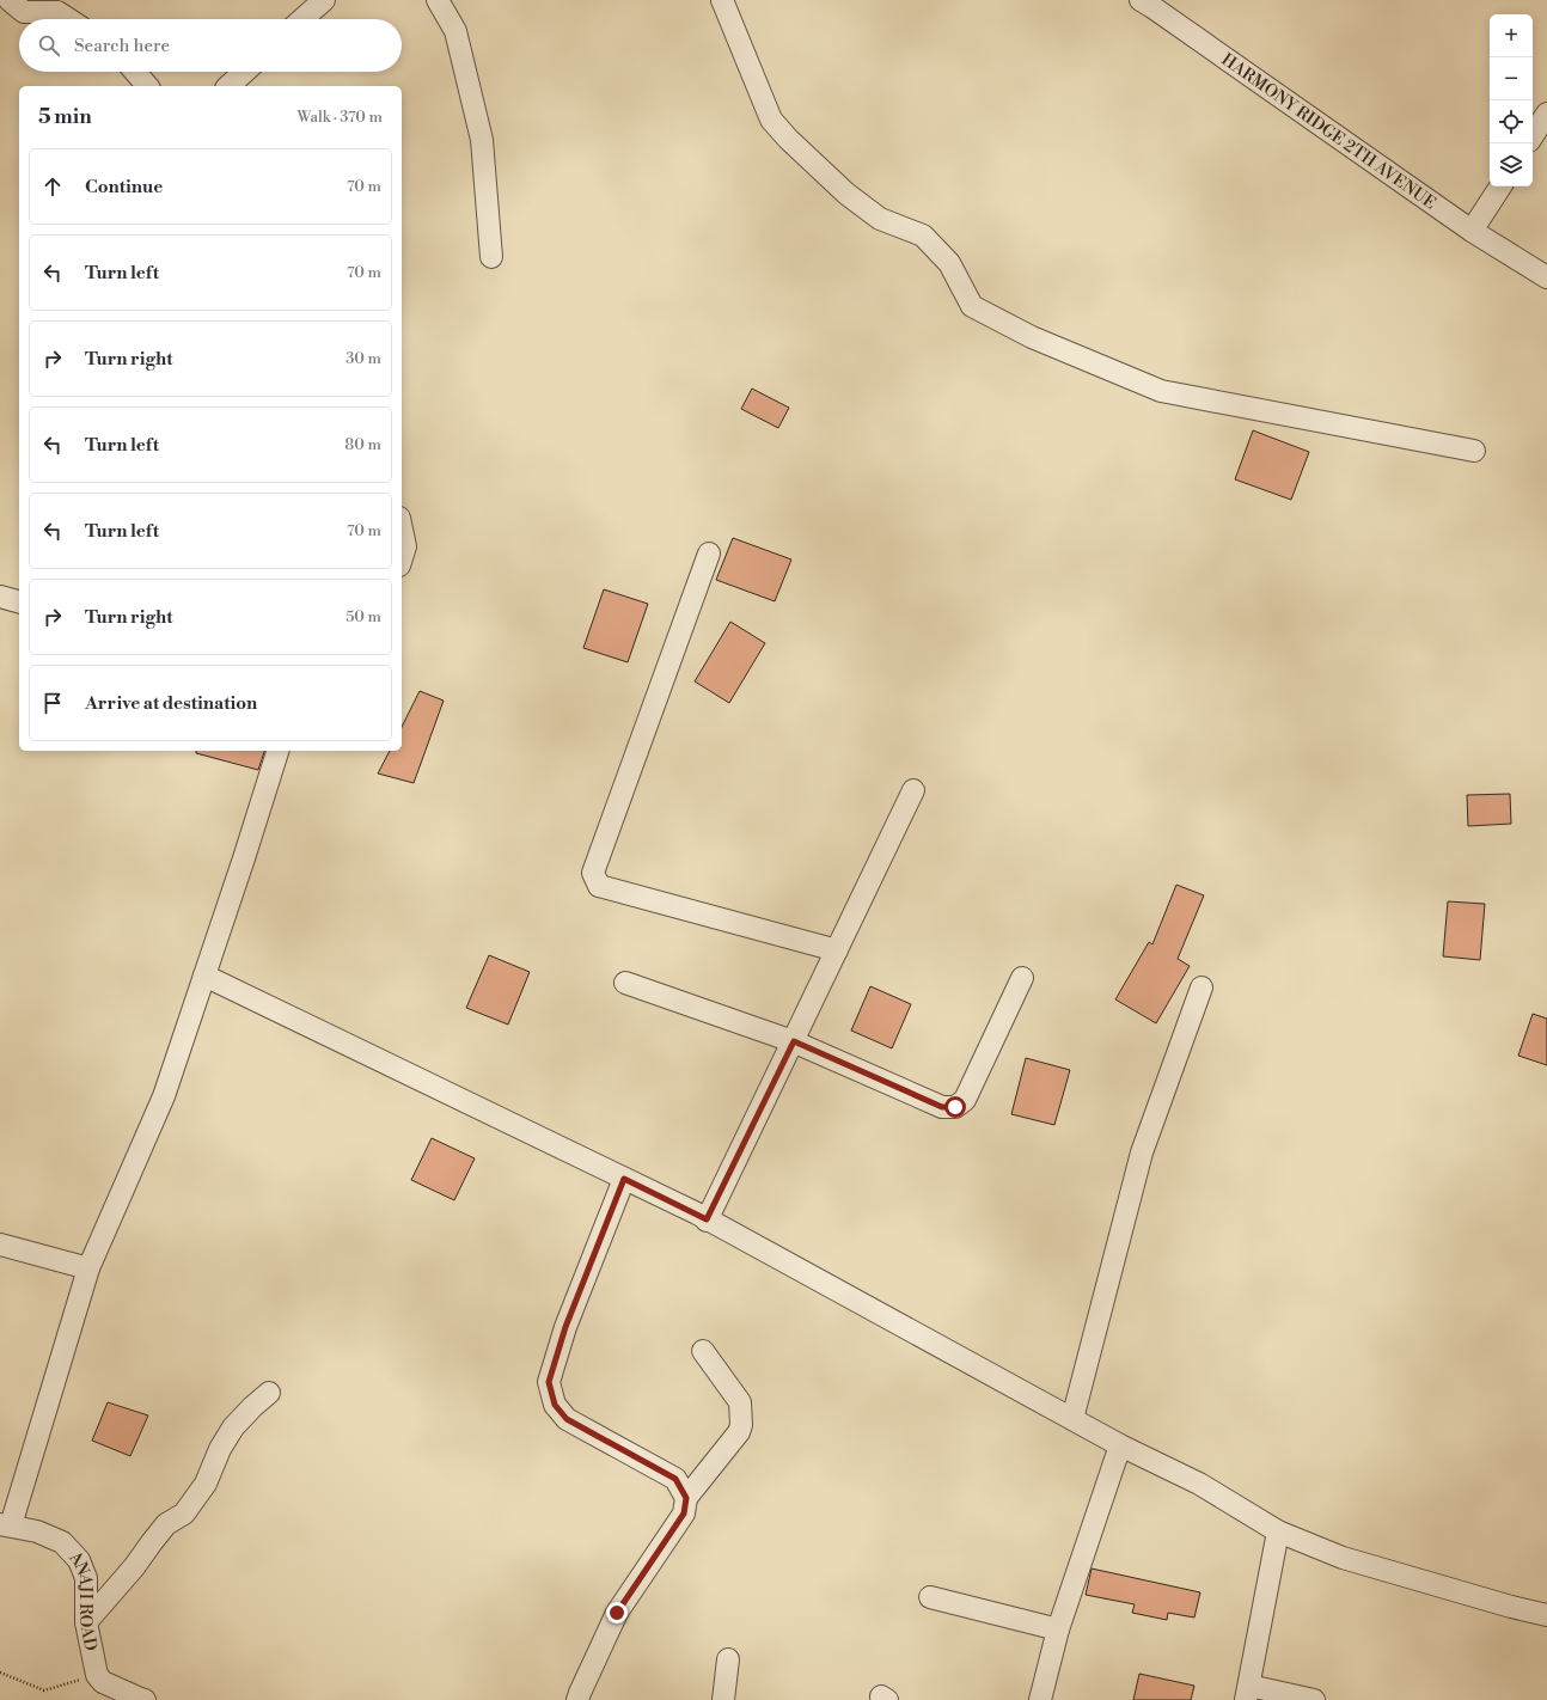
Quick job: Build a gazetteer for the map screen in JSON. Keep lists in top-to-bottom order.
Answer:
{
  "streets": {
    "street": ["HARMONY RIDGE 2TH AVENUE", "ANAJI ROAD"]
  },
  "page": {
    "map_buttons": ["+", "−"],
    "search": "Search here",
    "heading": ["5 min", "Walk · 370 m"],
    "list": [
      ["Continue", "70 m"],
      ["Turn left", "70 m"],
      ["Turn right", "30 m"],
      ["Turn left", "80 m"],
      ["Turn left", "70 m"],
      ["Turn right", "50 m"],
      "Arrive at destination"
    ]
  }
}
